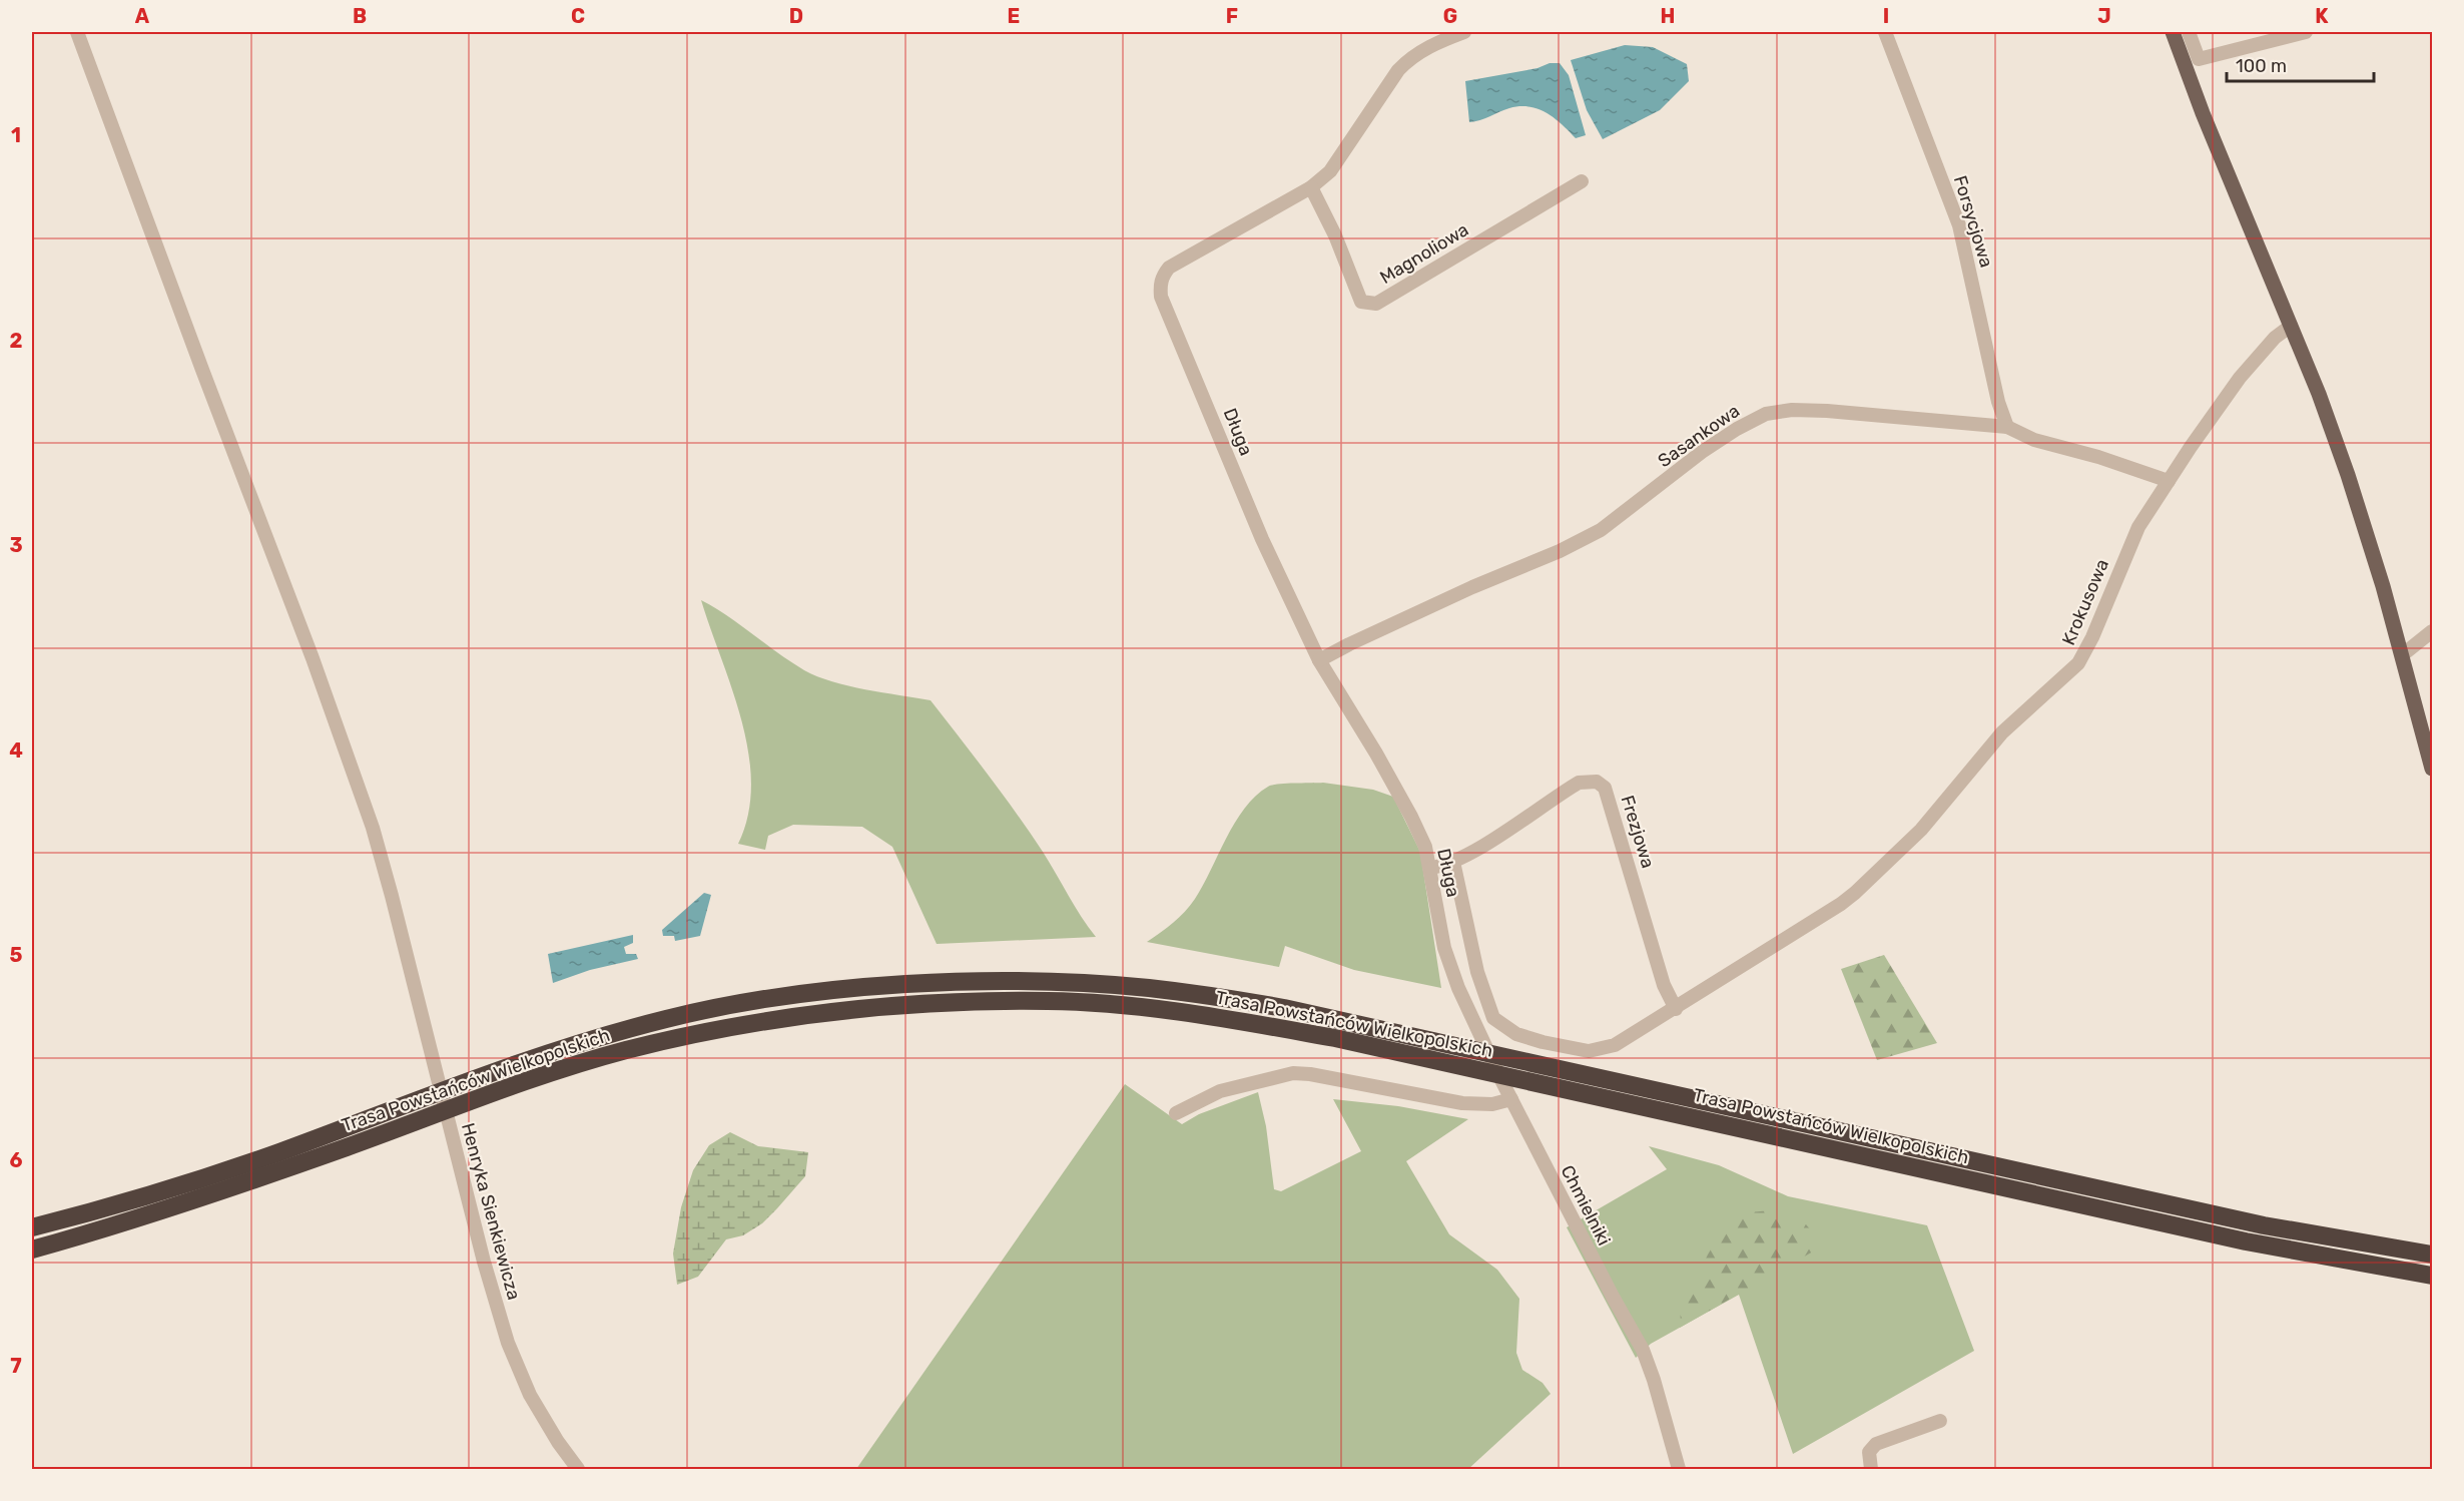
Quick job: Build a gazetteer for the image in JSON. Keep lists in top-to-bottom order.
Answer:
{
  "streets": {
    "highway": ["Trasa Powstańców Wielkopolskich"],
    "street": [
      "Forsycjowa",
      "Magnoliowa",
      "Długa",
      "Sasankowa",
      "Krokusowa",
      "Frezjowa",
      "Chmielniki",
      "Henryka Sienkiewicza"
    ]
  },
  "crossings": [
    ["Forsycjowa", "Sasankowa"],
    ["Magnoliowa", "Długa"],
    ["Długa", "Sasankowa"],
    ["Długa", "Frezjowa"],
    ["Długa", "Chmielniki"],
    ["Sasankowa", "Krokusowa"],
    ["Krokusowa", "Frezjowa"]
  ],
  "scale_bar": "100 m",
  "grid": {
    "columns": [
      "A",
      "B",
      "C",
      "D",
      "E",
      "F",
      "G",
      "H",
      "I",
      "J",
      "K"
    ],
    "rows": [
      "1",
      "2",
      "3",
      "4",
      "5",
      "6",
      "7"
    ]
  }
}
